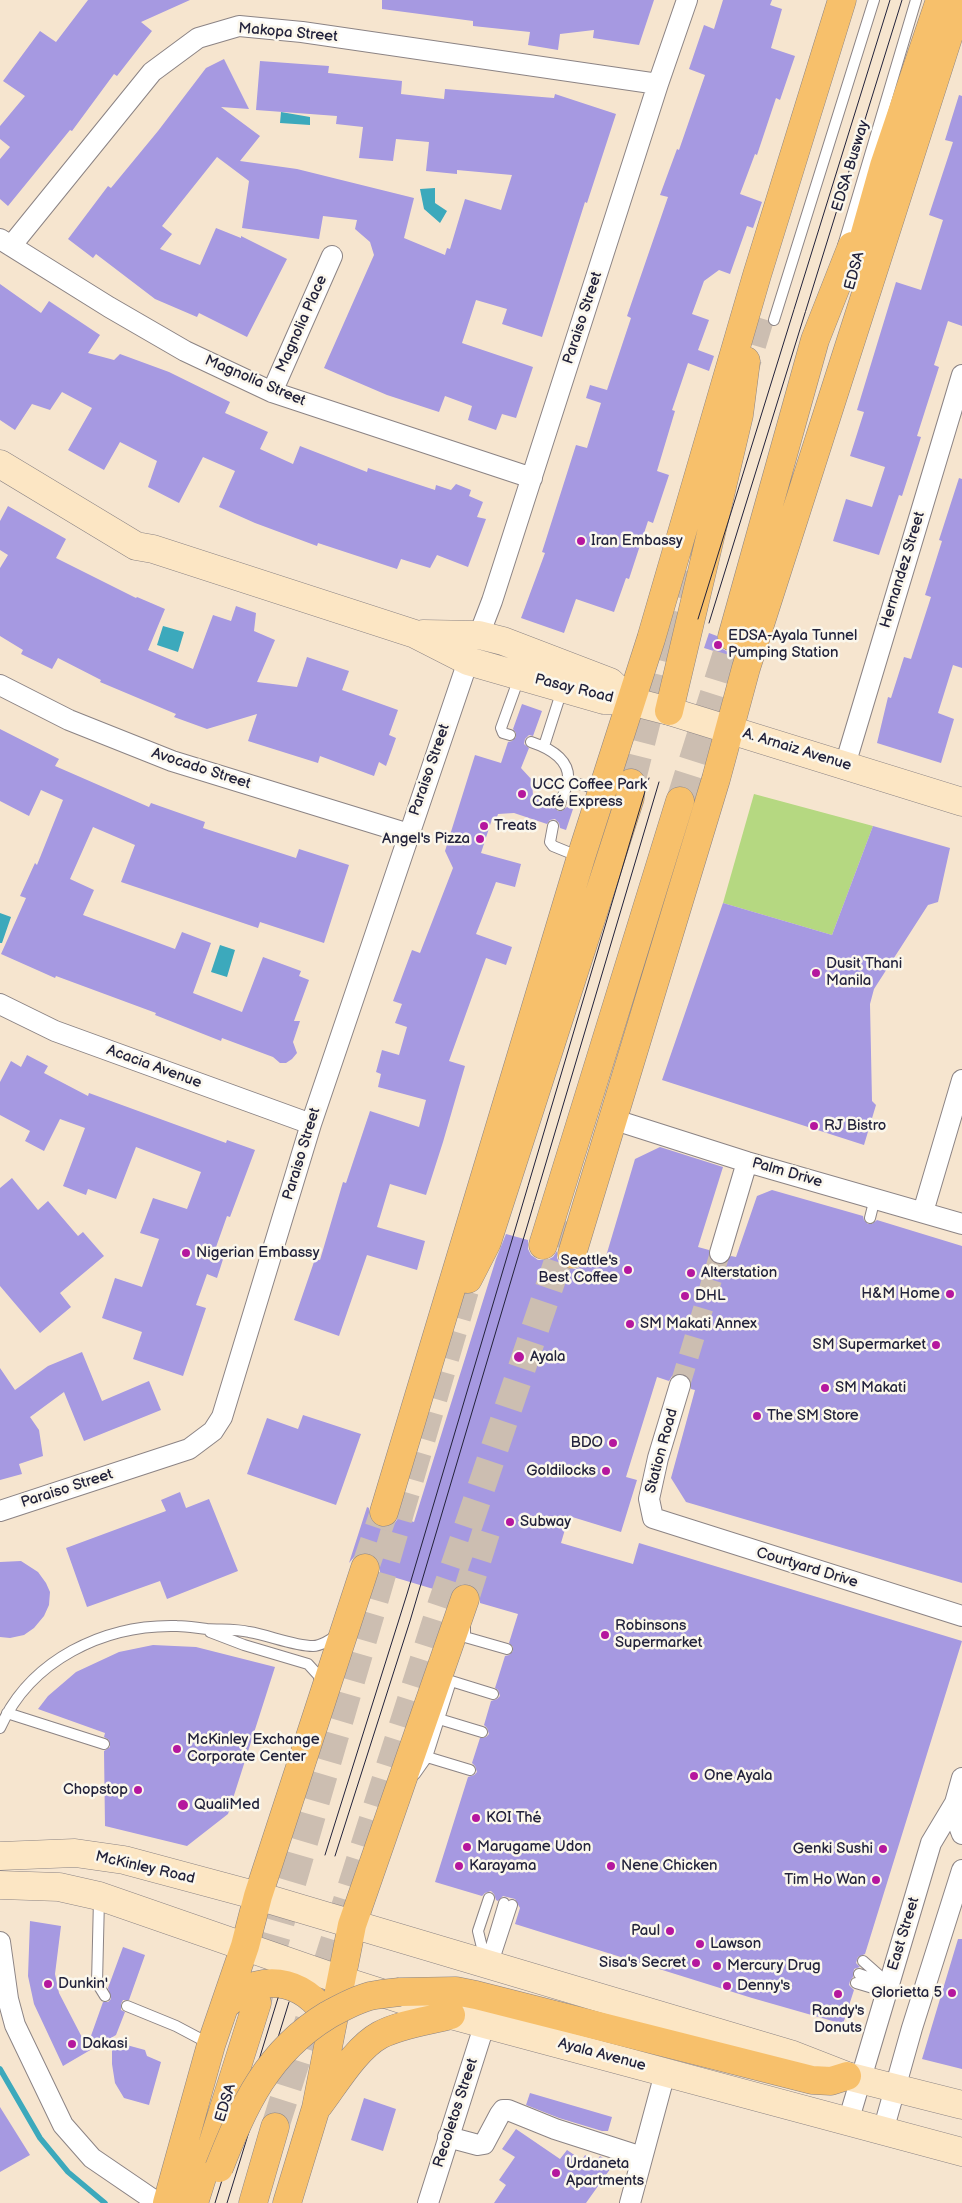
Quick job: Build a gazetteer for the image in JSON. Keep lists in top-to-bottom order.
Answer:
{
  "streets": {
    "highway": ["EDSA"],
    "main road": [
      "Pasay Road",
      "A. Arnaiz Avenue",
      "McKinley Road",
      "Ayala Avenue"
    ],
    "street": [
      "Makopa Street",
      "Paraiso Street",
      "Magnolia Place",
      "Magnolia Street",
      "Hernandez Street",
      "Avocado Street",
      "Acacia Avenue",
      "Palm Drive",
      "Station Road",
      "Courtyard Drive",
      "East Street",
      "Recoletos Street"
    ],
    "lane": ["EDSA Busway"]
  },
  "crossings": [
    ["Makopa Street", "Paraiso Street"],
    ["Makopa Street", "Magnolia Street"],
    ["Paraiso Street", "Magnolia Street"],
    ["Paraiso Street", "Pasay Road"],
    ["Paraiso Street", "Avocado Street"],
    ["Paraiso Street", "Acacia Avenue"],
    ["Magnolia Place", "Magnolia Street"],
    ["Hernandez Street", "A. Arnaiz Avenue"],
    ["Pasay Road", "A. Arnaiz Avenue"],
    ["Station Road", "Courtyard Drive"],
    ["East Street", "Ayala Avenue"],
    ["Ayala Avenue", "Recoletos Street"]
  ],
  "places": [
    "Iran Embassy",
    "EDSA-Ayala Tunnel Pumping Station",
    "UCC Coffee Park Café Express",
    "Treats",
    "Angel's Pizza",
    "Dusit Thani Manila",
    "RJ Bistro",
    "Nigerian Embassy",
    "Seattle's Best Coffee",
    "Alterstation",
    "H&M Home",
    "DHL",
    "SM Makati Annex",
    "SM Supermarket",
    "Ayala",
    "SM Makati",
    "The SM Store",
    "BDO",
    "Goldilocks",
    "Subway",
    "Robinsons Supermarket",
    "McKinley Exchange Corporate Center",
    "One Ayala",
    "Chopstop",
    "QualiMed",
    "KOI Thé",
    "Marugame Udon",
    "Genki Sushi",
    "Karayama",
    "Nene Chicken",
    "Tim Ho Wan",
    "Paul",
    "Lawson",
    "Sisa's Secret",
    "Mercury Drug",
    "Dunkin'",
    "Denny's",
    "Glorietta 5",
    "Randy's Donuts",
    "Dakasi",
    "Urdaneta Apartments"
  ]
}
